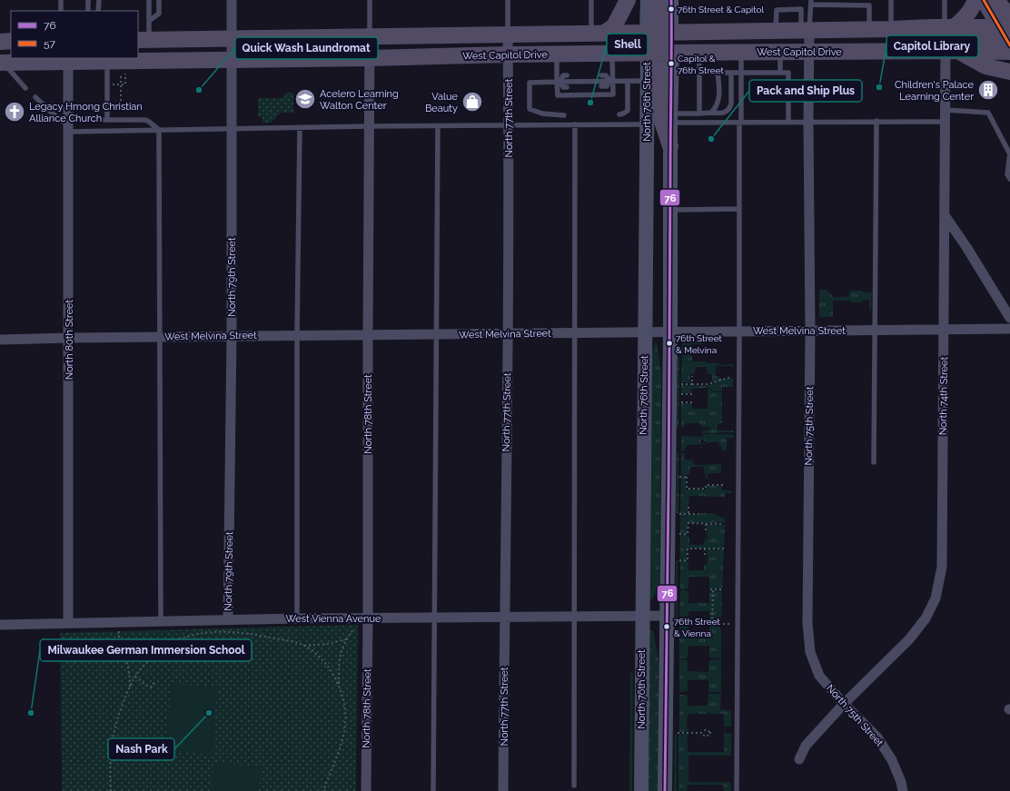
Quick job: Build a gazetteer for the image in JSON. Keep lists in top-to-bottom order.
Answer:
{
  "streets": {
    "main road": ["West Capitol Drive", "North 76th Street"],
    "street": [
      "North 77th Street",
      "North 79th Street",
      "West Melvina Street",
      "North 80th Street",
      "North 74th Street",
      "North 78th Street",
      "North 75th Street",
      "West Vienna Avenue"
    ]
  },
  "crossings": [
    ["West Capitol Drive", "North 76th Street"],
    ["West Capitol Drive", "North 77th Street"],
    ["West Capitol Drive", "North 79th Street"],
    ["West Capitol Drive", "North 80th Street"],
    ["West Capitol Drive", "North 74th Street"],
    ["West Capitol Drive", "North 78th Street"],
    ["West Capitol Drive", "North 75th Street"],
    ["North 76th Street", "West Melvina Street"],
    ["North 76th Street", "West Vienna Avenue"],
    ["North 77th Street", "West Melvina Street"],
    ["North 77th Street", "West Vienna Avenue"],
    ["North 79th Street", "West Melvina Street"],
    ["North 79th Street", "West Vienna Avenue"],
    ["West Melvina Street", "North 80th Street"],
    ["West Melvina Street", "North 74th Street"],
    ["West Melvina Street", "North 78th Street"],
    ["West Melvina Street", "North 75th Street"],
    ["North 80th Street", "West Vienna Avenue"],
    ["North 74th Street", "North 75th Street"],
    ["North 78th Street", "West Vienna Avenue"]
  ],
  "places": {
    "other": [
      "76th Street & Capitol",
      "Capitol & 76th Street",
      "Capitol Library",
      "Quick Wash Laundromat",
      "Shell",
      "Pack and Ship Plus",
      "76th Street & Melvina",
      "76th Street & Vienna",
      "Milwaukee German Immersion School",
      "Nash Park"
    ],
    "building": ["Children's Palace Learning Center"],
    "school or university": ["Acelero Learning Walton Center"],
    "shop": ["Value Beauty"],
    "church": ["Legacy Hmong Christian Alliance Church"]
  },
  "lines": ["transit line 76", "transit line 57"],
  "legend": ["76", "57"]
}
